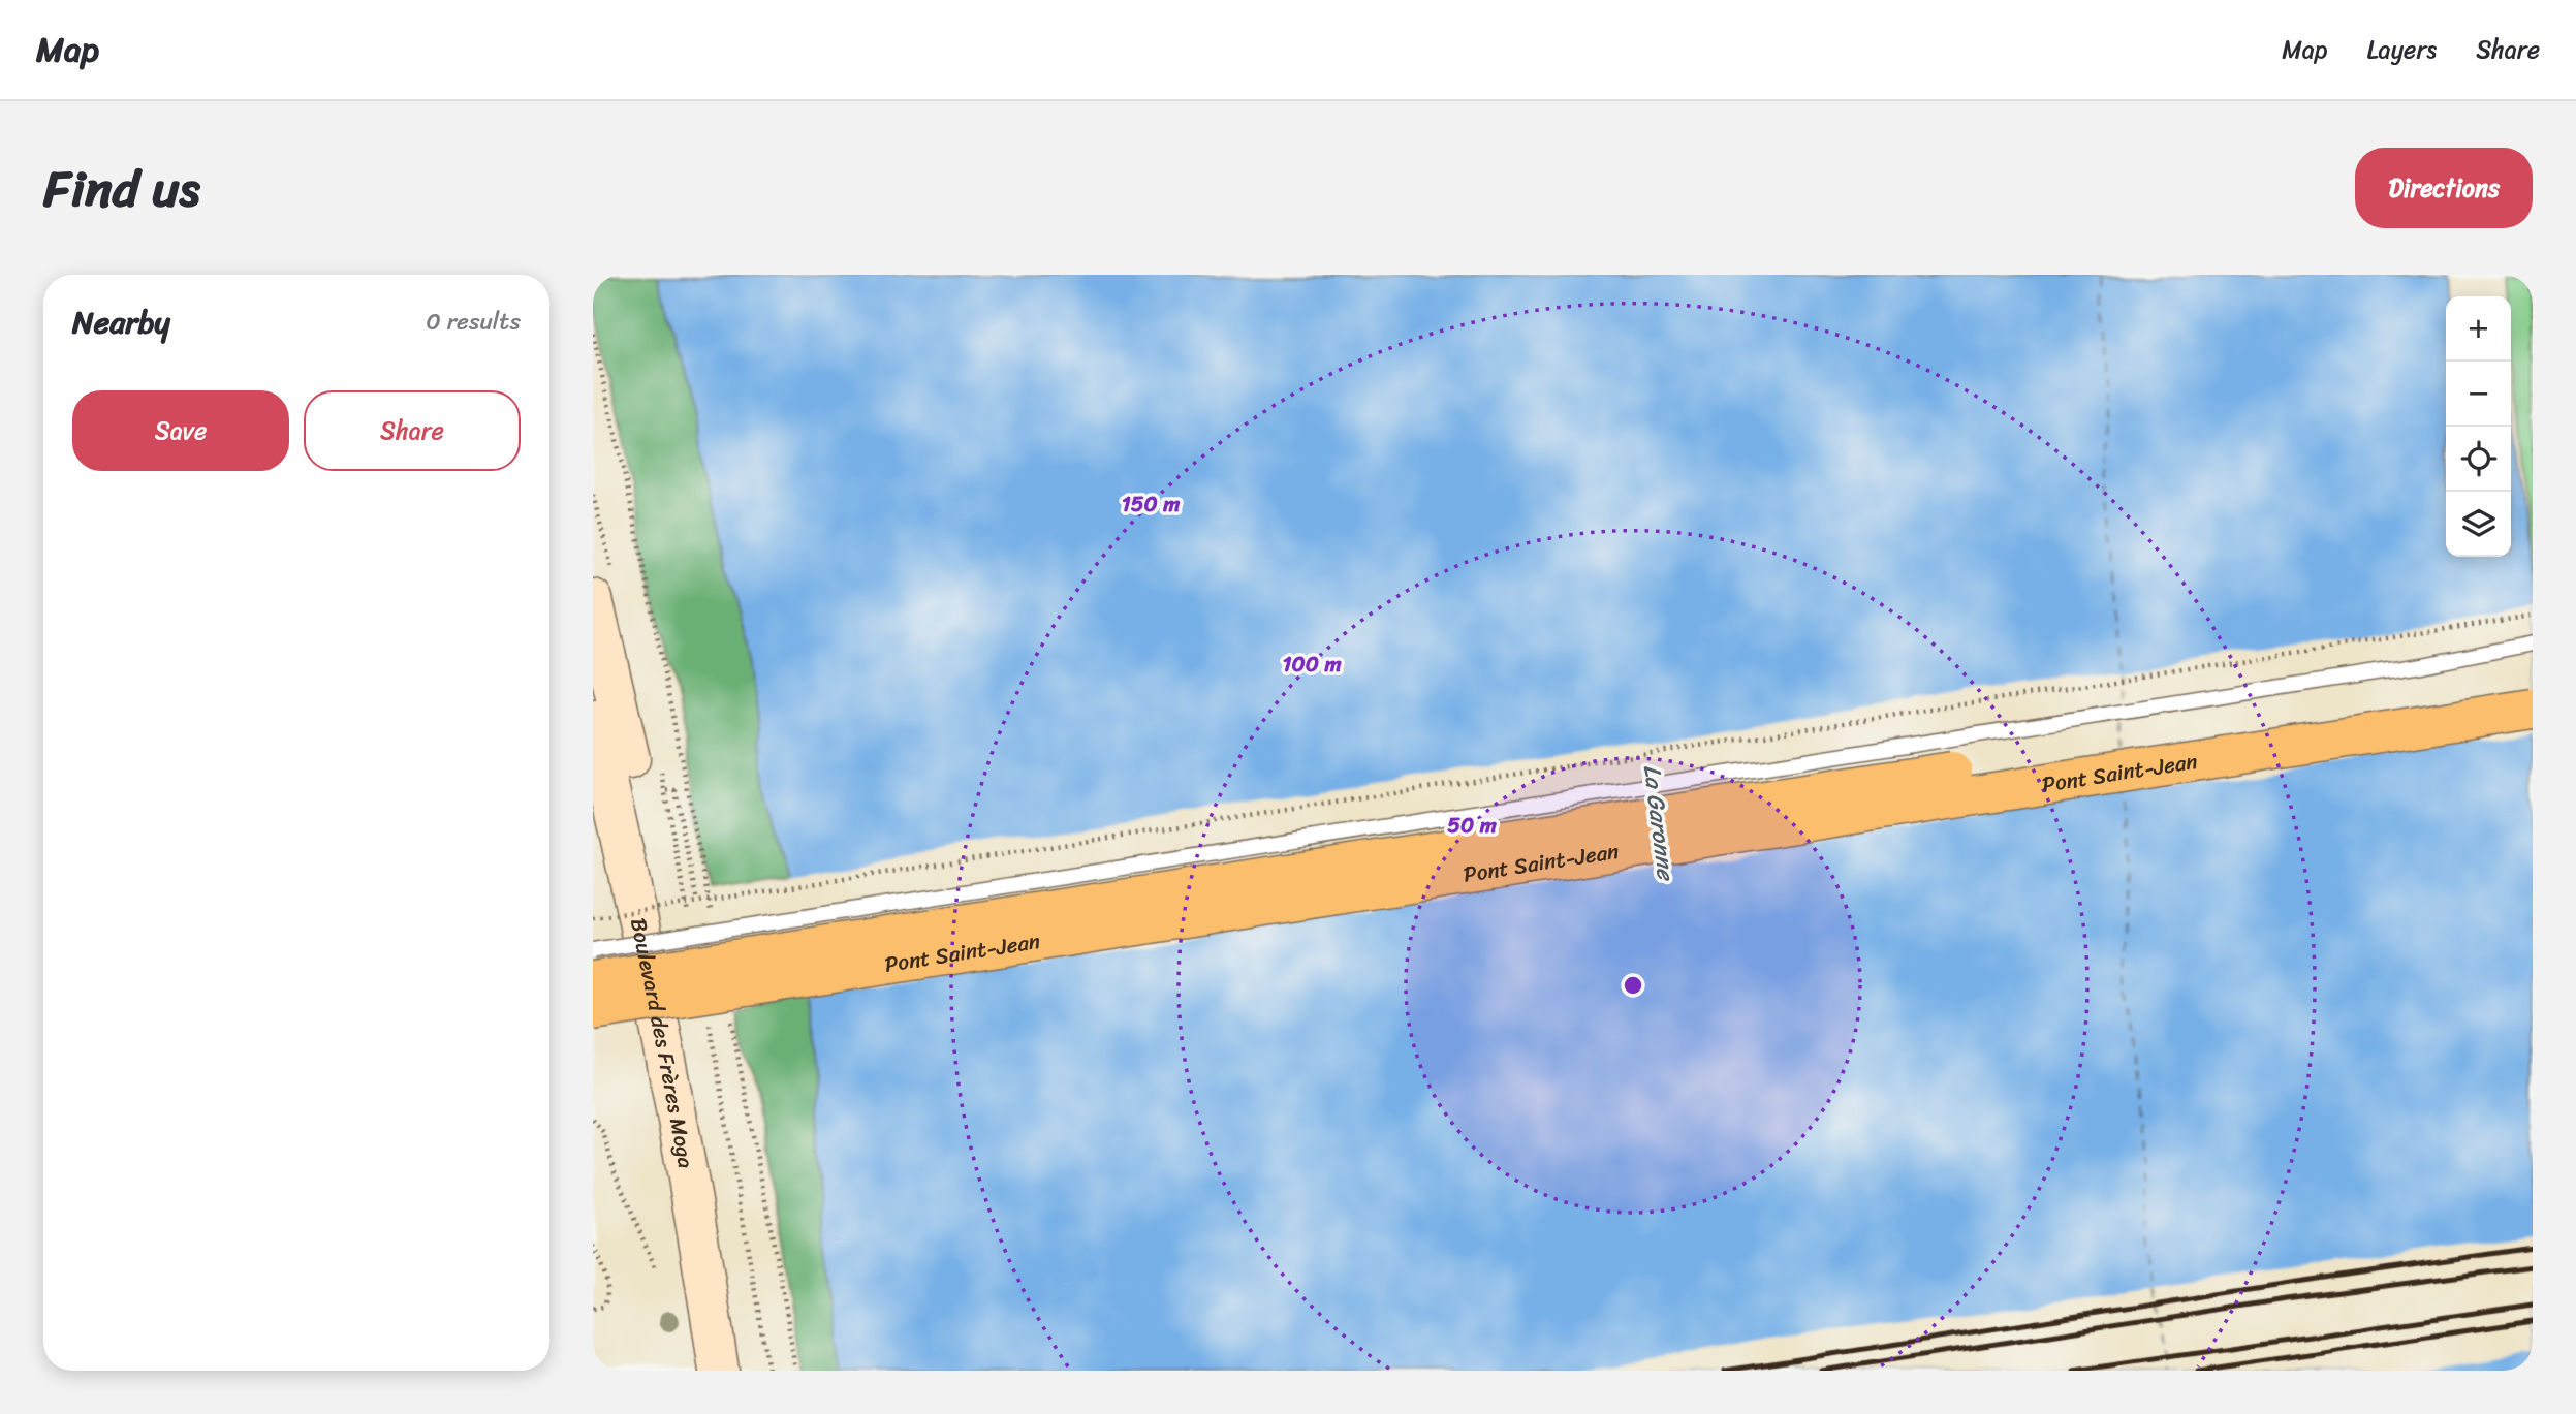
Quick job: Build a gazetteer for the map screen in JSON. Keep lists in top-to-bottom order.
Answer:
{
  "streets": {
    "main road": ["Pont Saint-Jean", "Boulevard des Frères Moga"]
  },
  "water": ["La Garonne"],
  "page": {
    "header": "Map",
    "nav": ["Map", "Layers", "Share"],
    "title": "Find us",
    "buttons": [
      "Directions",
      ["Save", "Share"]
    ],
    "heading": ["Nearby", "0 results"],
    "map_buttons": ["+", "−"]
  },
  "rings": ["150 m", "100 m", "50 m"]
}
